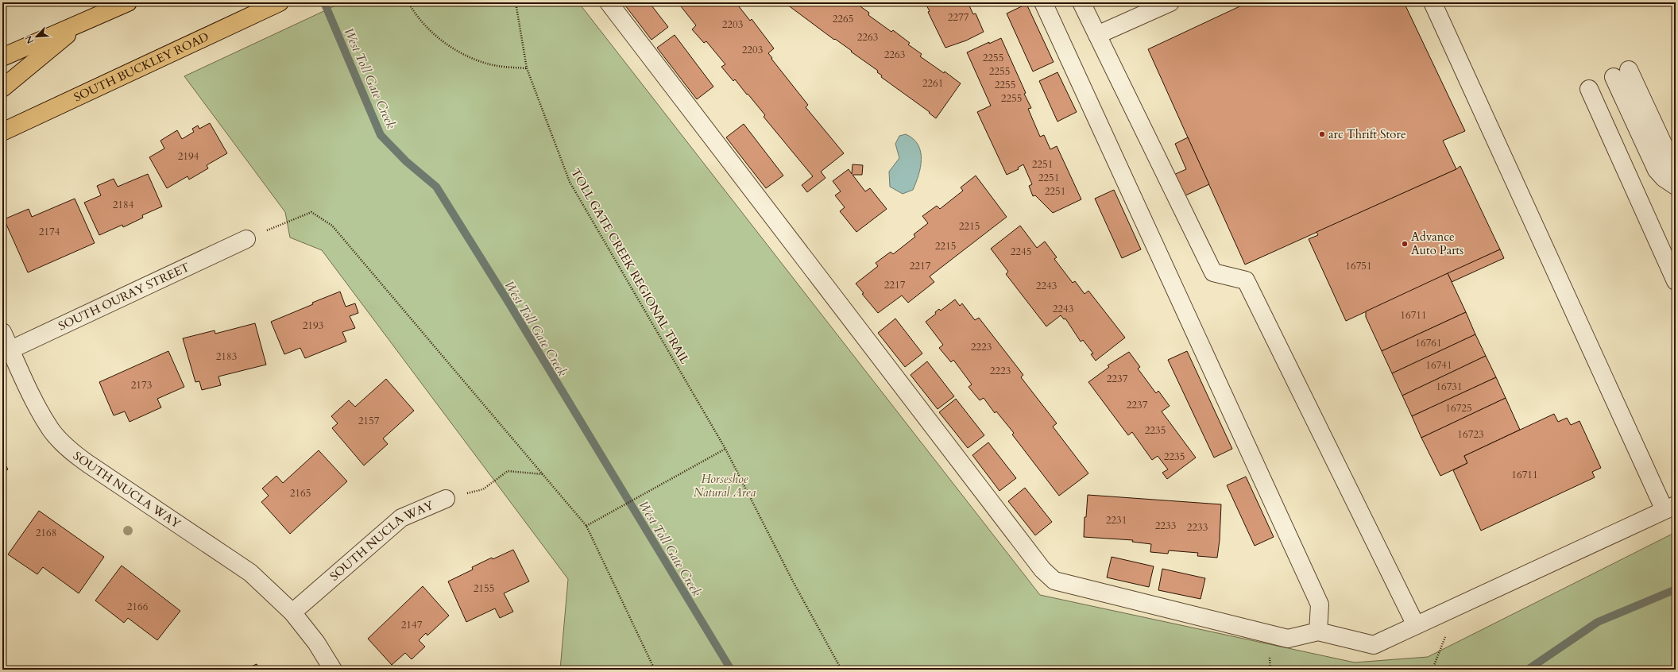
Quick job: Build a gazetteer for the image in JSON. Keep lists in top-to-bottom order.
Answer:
{
  "streets": {
    "main road": ["SOUTH BUCKLEY ROAD"],
    "street": ["SOUTH OURAY STREET", "SOUTH NUCLA WAY"],
    "path": ["TOLL GATE CREEK REGIONAL TRAIL"]
  },
  "crossings": [
    ["SOUTH OURAY STREET", "SOUTH NUCLA WAY"]
  ],
  "water": ["West Toll Gate Creek"],
  "parks": ["Horseshoe Natural Area"],
  "places": ["arc Thrift Store", "Advance Auto Parts"],
  "house_numbers": [
    "2277",
    "2265",
    "2203",
    "2263",
    "2203",
    "2263",
    "2255",
    "2255",
    "2261",
    "2255",
    "2255",
    "2194",
    "2251",
    "2251",
    "2251",
    "2184",
    "2215",
    "2174",
    "2215",
    "2245",
    "2217",
    "16751",
    "2217",
    "2243",
    "2243",
    "16711",
    "2193",
    "16761",
    "2223",
    "2183",
    "16741",
    "2223",
    "2237",
    "2173",
    "16731",
    "2237",
    "16725",
    "2157",
    "2235",
    "16723",
    "2235",
    "16711",
    "2165",
    "2231",
    "2233",
    "2233",
    "2168",
    "2155",
    "2166",
    "2147"
  ],
  "north": "bottom left"
}
